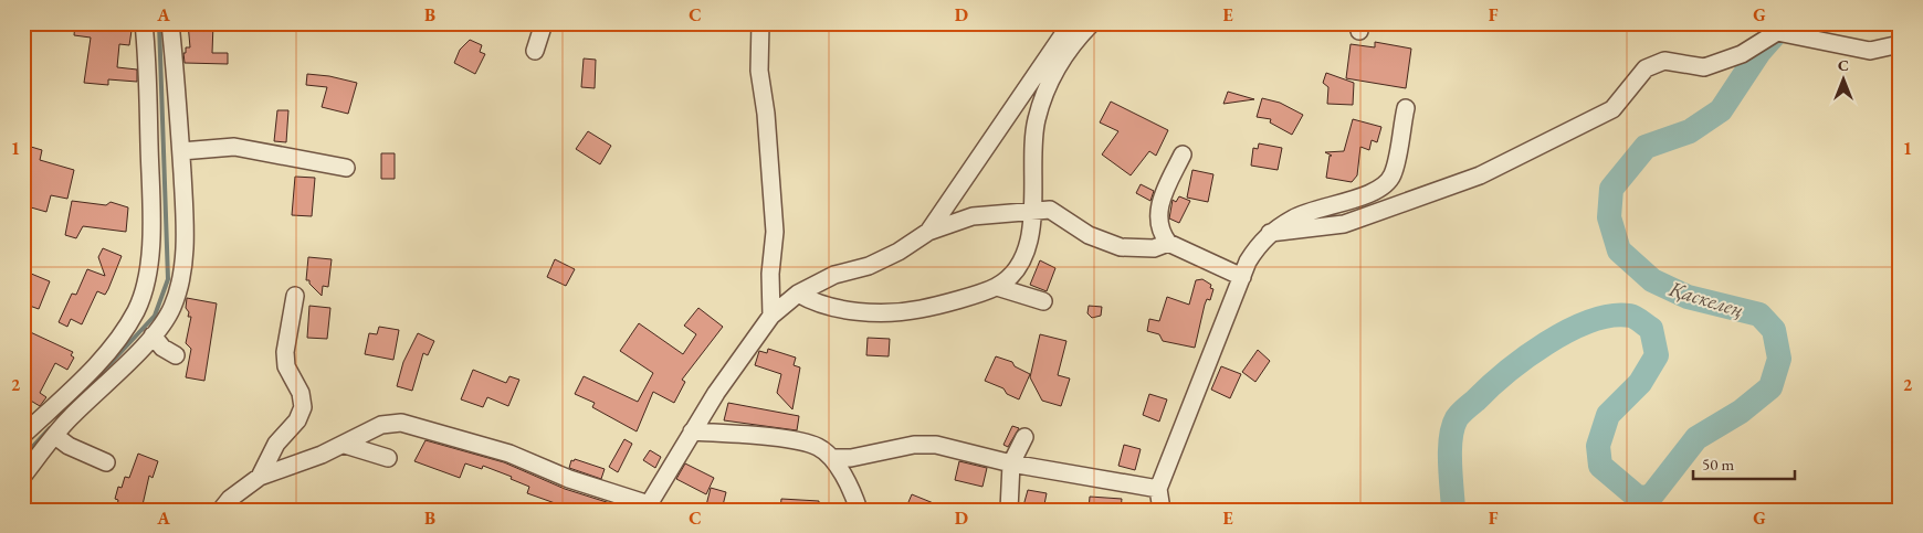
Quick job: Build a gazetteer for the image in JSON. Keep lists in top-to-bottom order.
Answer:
{
  "water": ["Қаскелең"],
  "scale_bar": "50 m",
  "north": "top",
  "grid": {
    "columns": [
      "A",
      "B",
      "C",
      "D",
      "E",
      "F",
      "G"
    ],
    "rows": ["1", "2"]
  }
}
